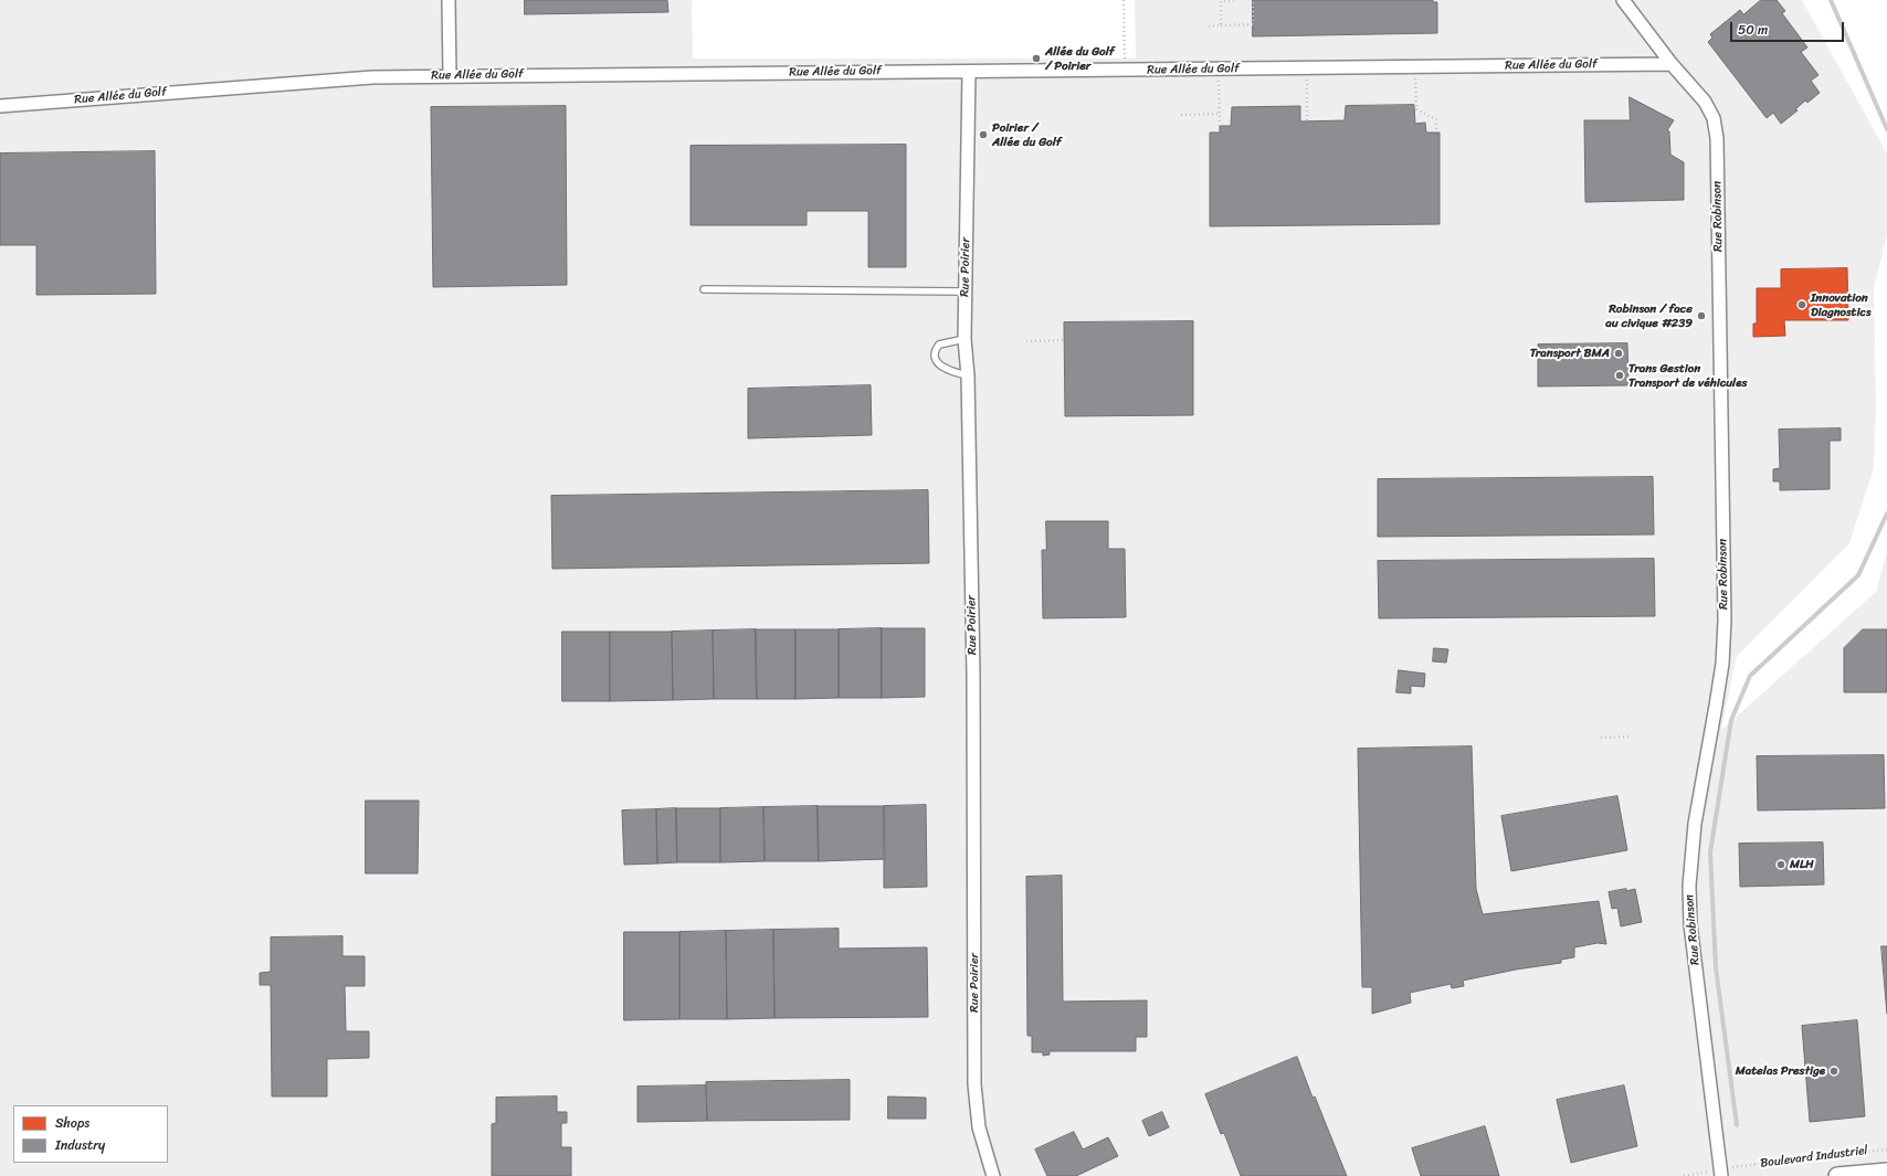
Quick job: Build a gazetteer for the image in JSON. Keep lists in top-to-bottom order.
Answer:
{
  "streets": {
    "street": [
      "Rue Allée du Golf",
      "Rue Robinson",
      "Rue Poirier",
      "Boulevard Industriel"
    ]
  },
  "crossings": [
    ["Rue Allée du Golf", "Rue Robinson"],
    ["Rue Allée du Golf", "Rue Poirier"]
  ],
  "places": [
    "Allée du Golf / Poirier",
    "Poirier / Allée du Golf",
    "Innovation Diagnostics",
    "Robinson / face au civique #239",
    "Transport BMA",
    "Trans Gestion Transport de véhicules",
    "MLH",
    "Matelas Prestige"
  ],
  "legend": ["Shops", "Industry"],
  "scale_bar": "50 m"
}
